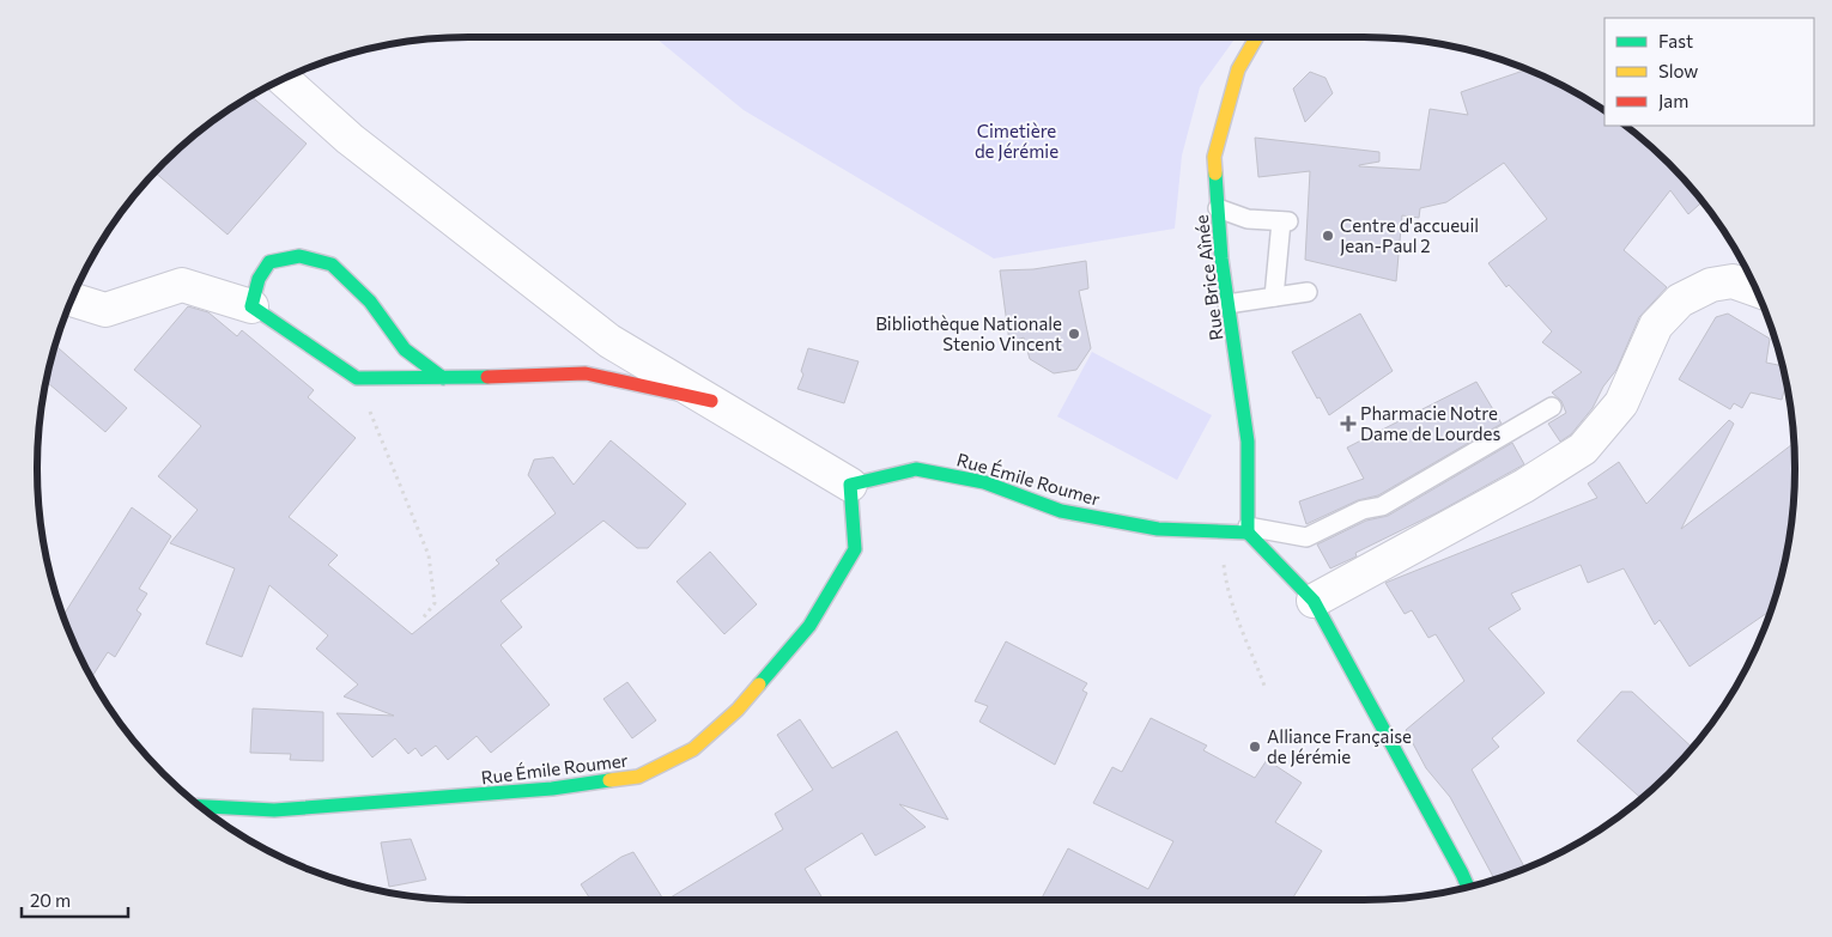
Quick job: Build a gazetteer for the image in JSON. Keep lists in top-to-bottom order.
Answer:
{
  "streets": {
    "street": ["Rue Brice Aînée", "Rue Émile Roumer"]
  },
  "crossings": [
    ["Rue Brice Aînée", "Rue Émile Roumer"]
  ],
  "parks": ["Cimetière de Jérémie"],
  "places": {
    "other": ["Centre d'accueuil Jean-Paul 2", "Bibliothèque Nationale Stenio Vincent", "Alliance Française de Jérémie"],
    "health": ["Pharmacie Notre Dame de Lourdes"]
  },
  "legend": ["Fast", "Slow", "Jam"],
  "scale_bar": "20 m"
}
